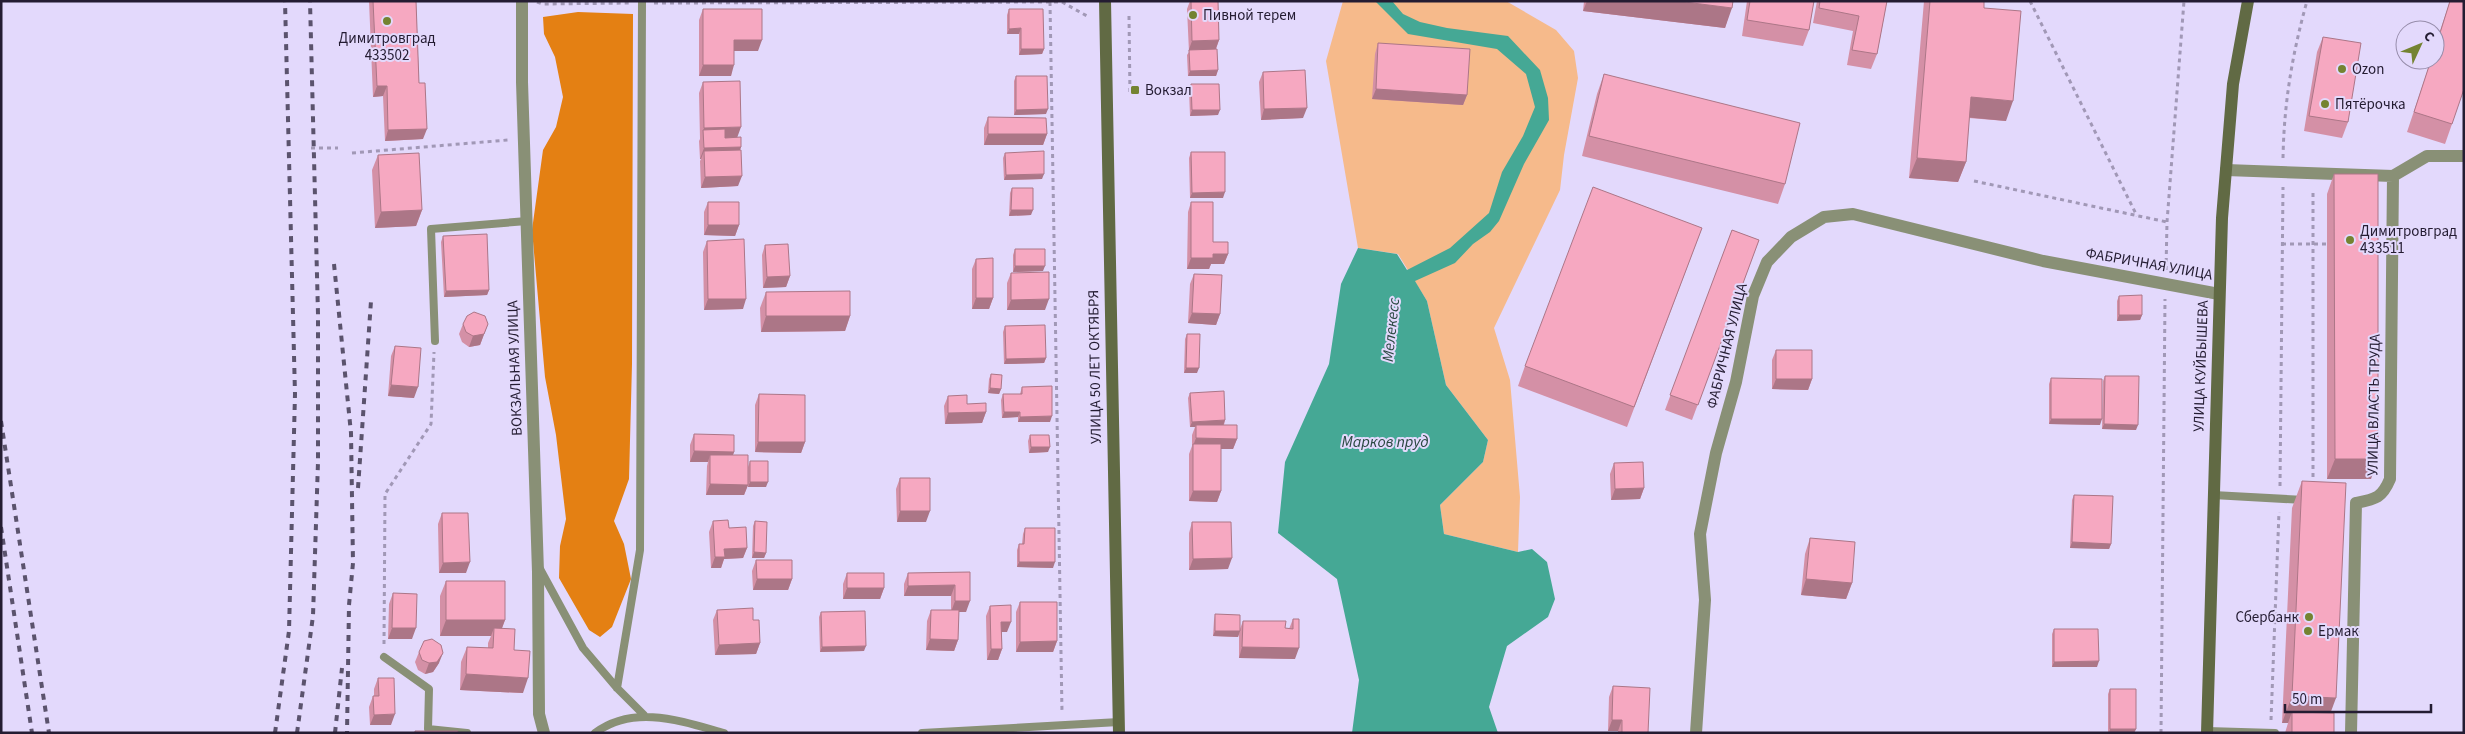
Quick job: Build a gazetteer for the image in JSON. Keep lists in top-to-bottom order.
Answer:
{
  "streets": {
    "main road": ["УЛИЦА КУЙБЫШЕВА", "УЛИЦА 50 ЛЕТ ОКТЯБРЯ"],
    "street": ["ФАБРИЧНАЯ УЛИЦА", "ВОКЗАЛЬНАЯ УЛИЦА", "УЛИЦА ВЛАСТЬ ТРУДА"]
  },
  "crossings": [
    ["ФАБРИЧНАЯ УЛИЦА", "УЛИЦА КУЙБЫШЕВА"]
  ],
  "water": ["Мелекесс", "Марков пруд"],
  "places": {
    "other": [
      "Пивной терем",
      "Димитровград 433502",
      "Ozon",
      "Пятёрочка",
      "Димитровград 433511",
      "Сбербанк",
      "Ермак"
    ],
    "transit": ["Вокзал"]
  },
  "scale_bar": "50 m",
  "north": "top right"
}
